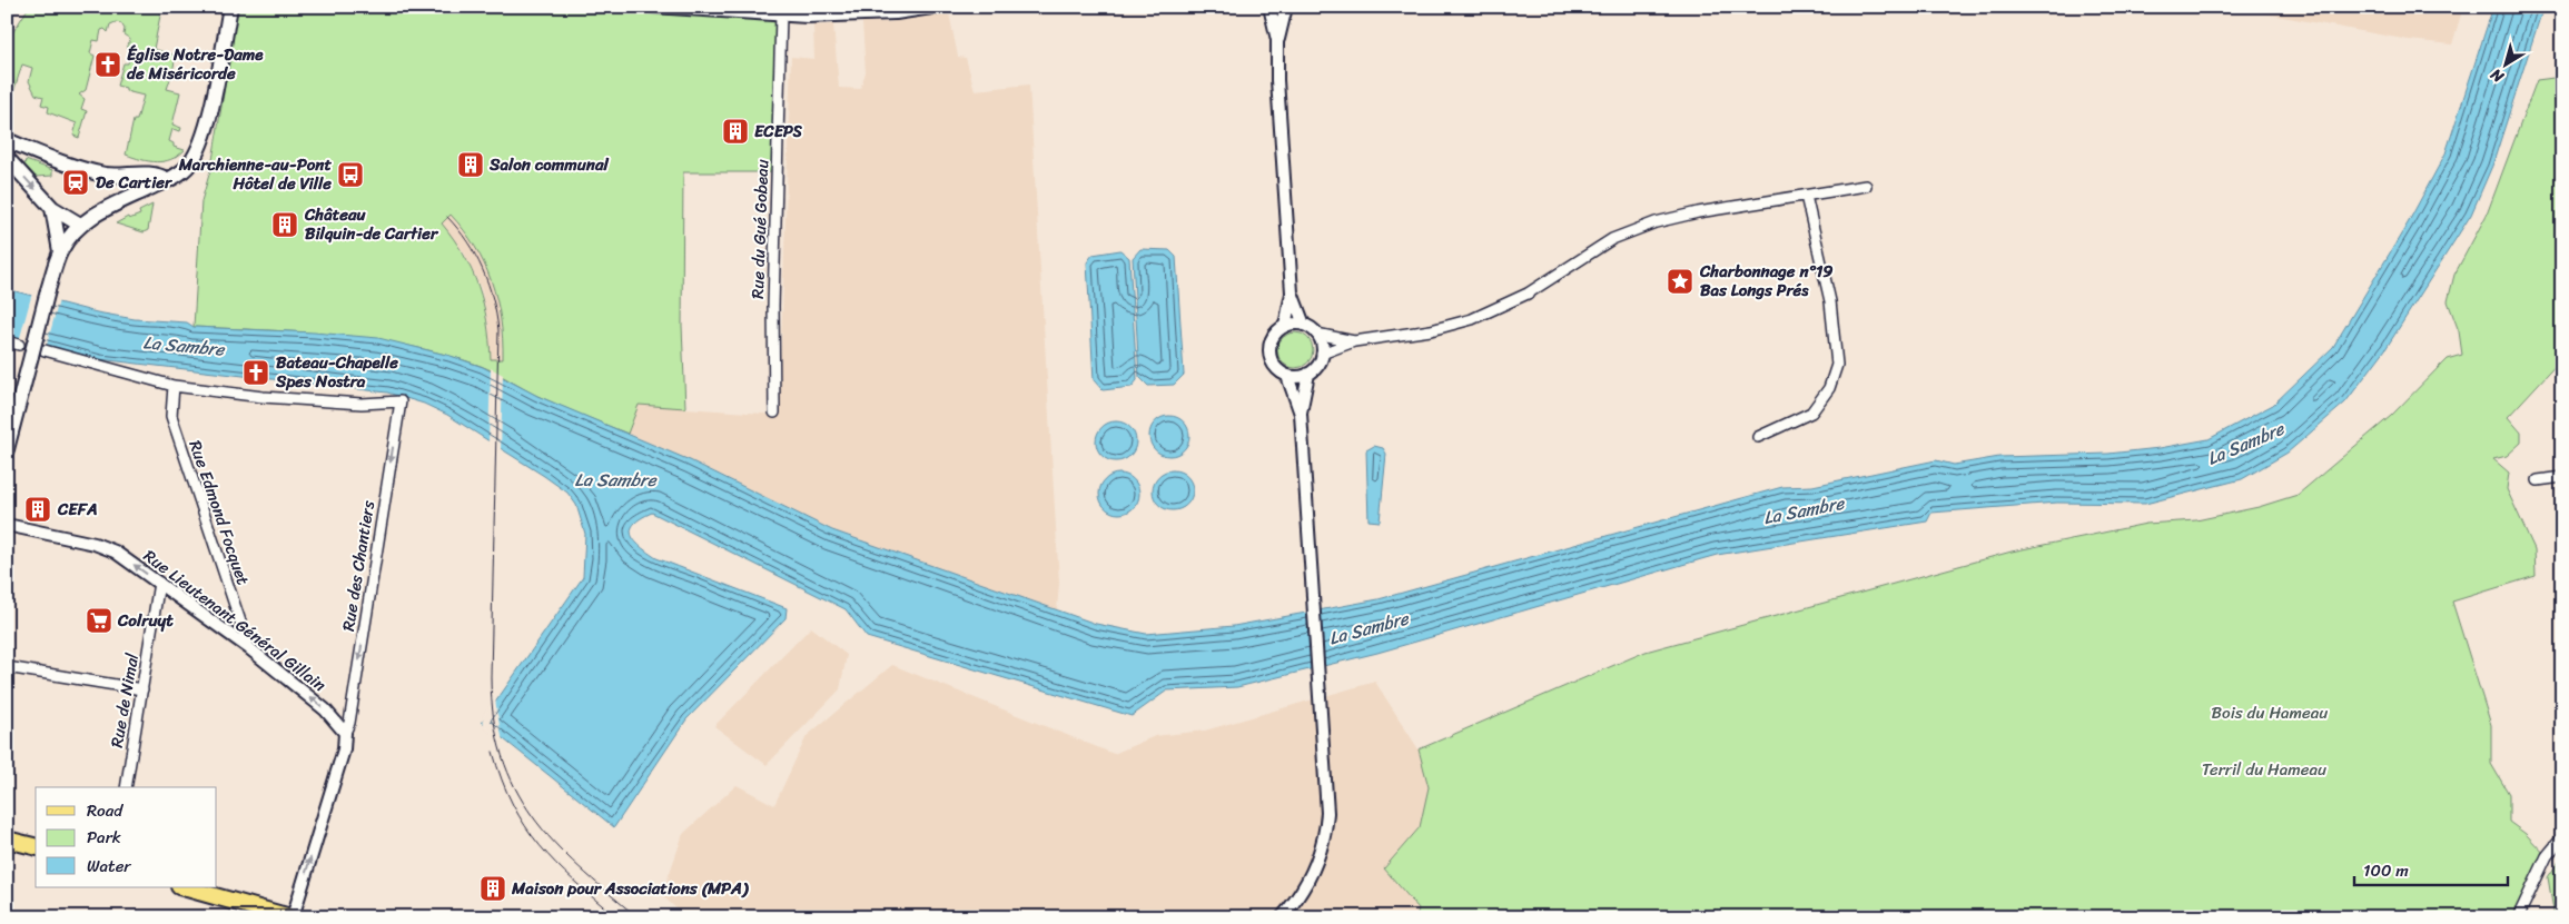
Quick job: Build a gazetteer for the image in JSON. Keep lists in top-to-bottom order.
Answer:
{
  "streets": {
    "street": [
      "Rue du Gué Gobeau",
      "Rue Edmond Focquet",
      "Rue des Chantiers",
      "Rue Lieutenant Général Gillain",
      "Rue de Nimal"
    ]
  },
  "crossings": [
    ["Rue Edmond Focquet", "Rue des Chantiers"],
    ["Rue Edmond Focquet", "Rue Lieutenant Général Gillain"],
    ["Rue des Chantiers", "Rue Lieutenant Général Gillain"],
    ["Rue Lieutenant Général Gillain", "Rue de Nimal"]
  ],
  "one_way": ["Rue Lieutenant Général Gillain"],
  "water": ["La Sambre"],
  "parks": ["Bois du Hameau", "Terril du Hameau"],
  "places": {
    "church": ["Église Notre-Dame de Miséricorde", "Bateau-Chapelle Spes Nostra"],
    "building": [
      "ECEPS",
      "Salon communal",
      "Château Bilquin-de Cartier",
      "CEFA",
      "Maison pour Associations (MPA)"
    ],
    "bus stop": ["Marchienne-au-Pont Hôtel de Ville"],
    "station": ["De Cartier"],
    "place": ["Charbonnage n°19 Bas Longs Prés"],
    "supermarket": ["Colruyt"]
  },
  "legend": ["Road", "Park", "Water"],
  "scale_bar": "100 m",
  "north": "bottom left"
}
